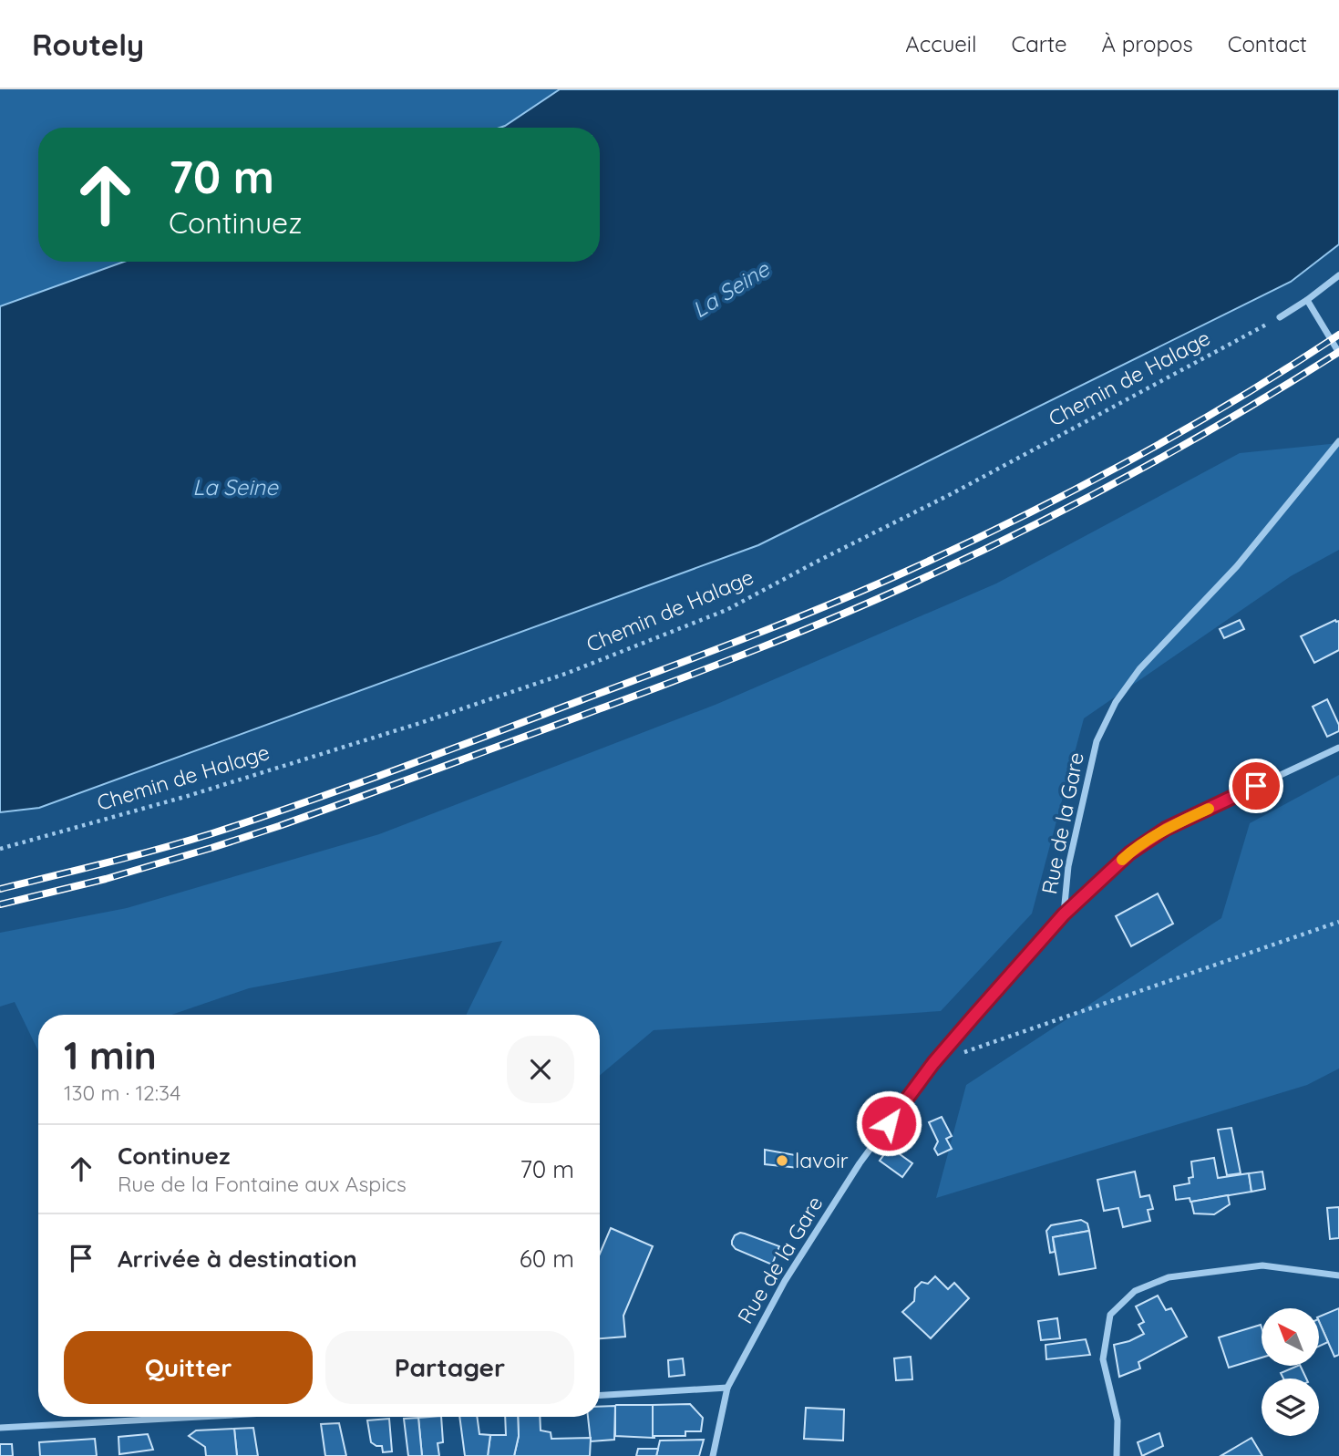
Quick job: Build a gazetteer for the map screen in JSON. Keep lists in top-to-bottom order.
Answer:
{
  "streets": {
    "street": ["Rue de la Gare"],
    "path": ["Chemin de Halage"]
  },
  "water": ["La Seine"],
  "places": ["lavoir"],
  "north": "top left",
  "page": {
    "header": "Routely",
    "nav": [
      "Accueil",
      "Carte",
      "À propos",
      "Contact"
    ],
    "turn": ["70 m", "Continuez"],
    "heading": ["1 min", "130 m · 12:34"],
    "list": [
      {
        "name": "Continuez",
        "note": "Rue de la Fontaine aux Aspics",
        "value": "70 m"
      },
      {
        "name": "Arrivée à destination",
        "value": "60 m"
      }
    ],
    "buttons": ["Quitter", "Partager"]
  }
}
